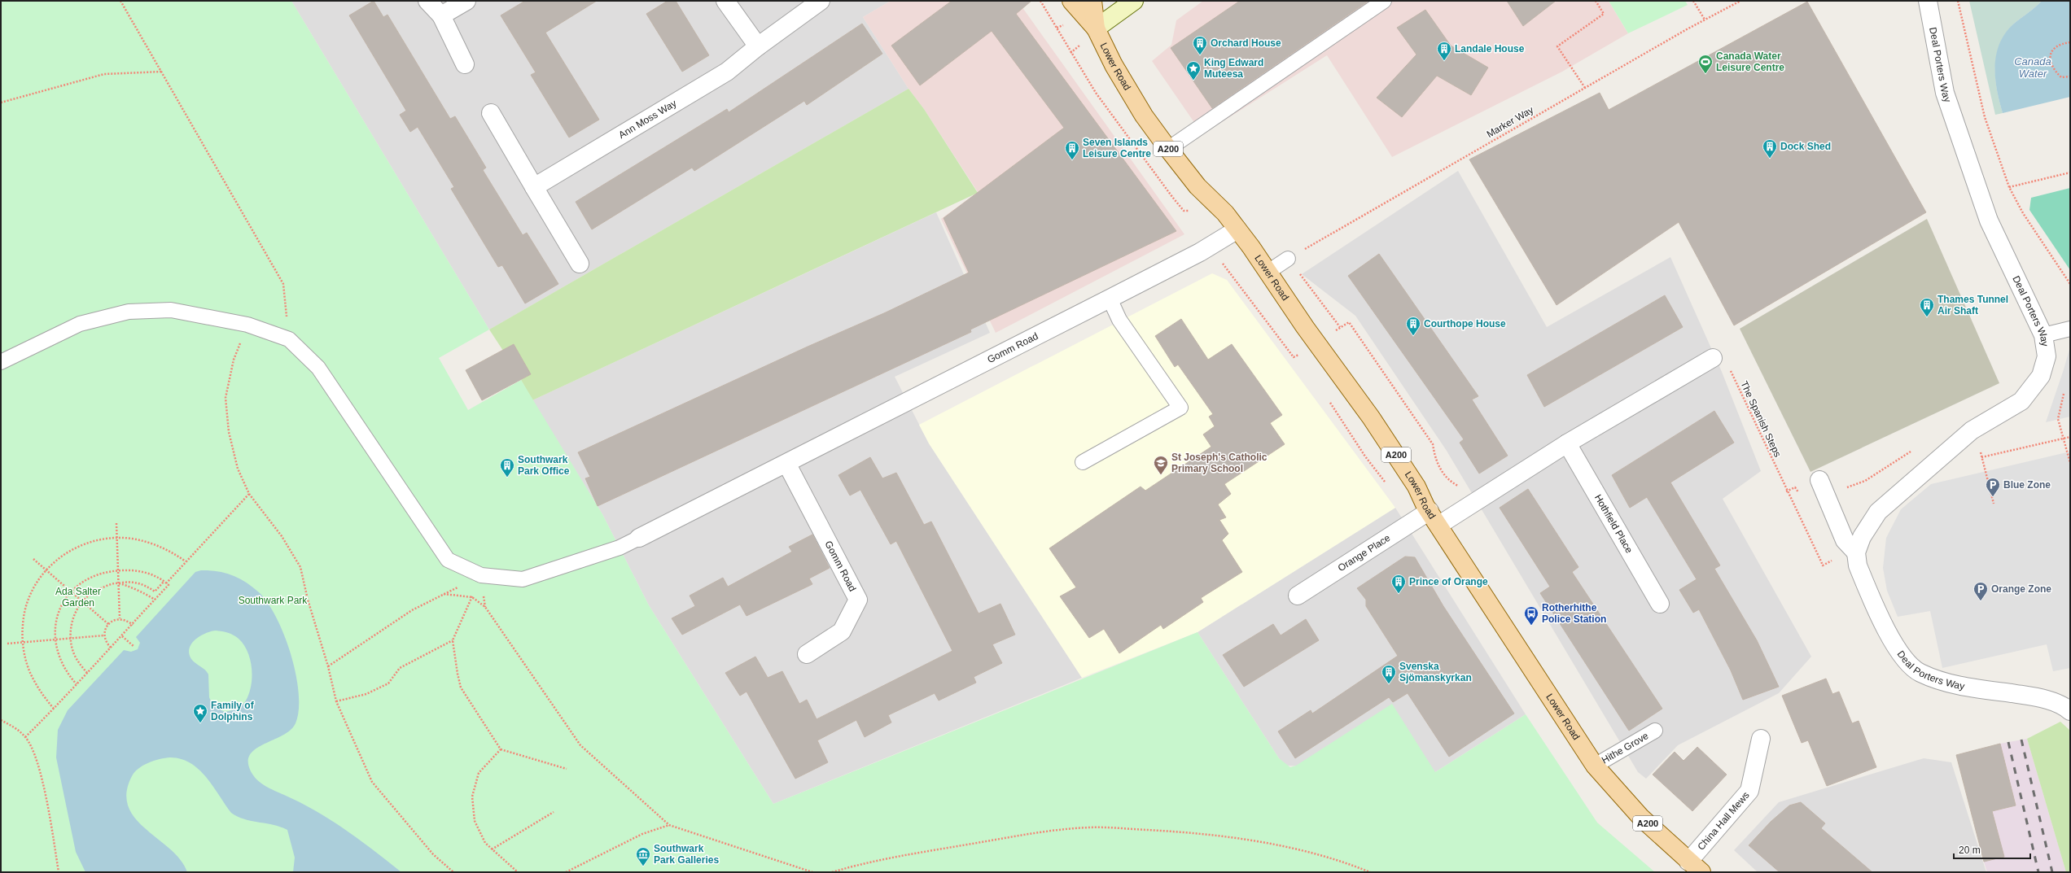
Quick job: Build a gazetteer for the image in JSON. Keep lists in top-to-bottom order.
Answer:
{
  "streets": {
    "main road": ["Lower Road", "A200"],
    "street": [
      "Deal Porters Way",
      "Ann Moss Way",
      "Gomm Road",
      "Hothfield Place",
      "Orange Place",
      "China Hall Mews"
    ],
    "lane": ["Hithe Grove"],
    "path": ["Marker Way", "The Spanish Steps"]
  },
  "crossings": [
    ["Lower Road", "A200"],
    ["Lower Road", "Gomm Road"],
    ["Lower Road", "Orange Place"],
    ["Lower Road", "Hithe Grove"],
    ["Lower Road", "China Hall Mews"]
  ],
  "water": ["Canada Water"],
  "parks": ["Ada Salter Garden", "Southwark Park"],
  "places": {
    "building": [
      "Orchard House",
      "Landale House",
      "Dock Shed",
      "Seven Islands Leisure Centre",
      "Thames Tunnel Air Shaft",
      "Courthope House",
      "Southwark Park Office",
      "Prince of Orange",
      "Svenska Sjömanskyrkan"
    ],
    "sports": ["Canada Water Leisure Centre"],
    "place": ["King Edward Muteesa", "Family of Dolphins"],
    "school or university": ["St Joseph's Catholic Primary School"],
    "parking": ["Blue Zone", "Orange Zone"],
    "bus stop": ["Rotherhithe Police Station"],
    "museum": ["Southwark Park Galleries"]
  },
  "scale_bar": "20 m"
}
